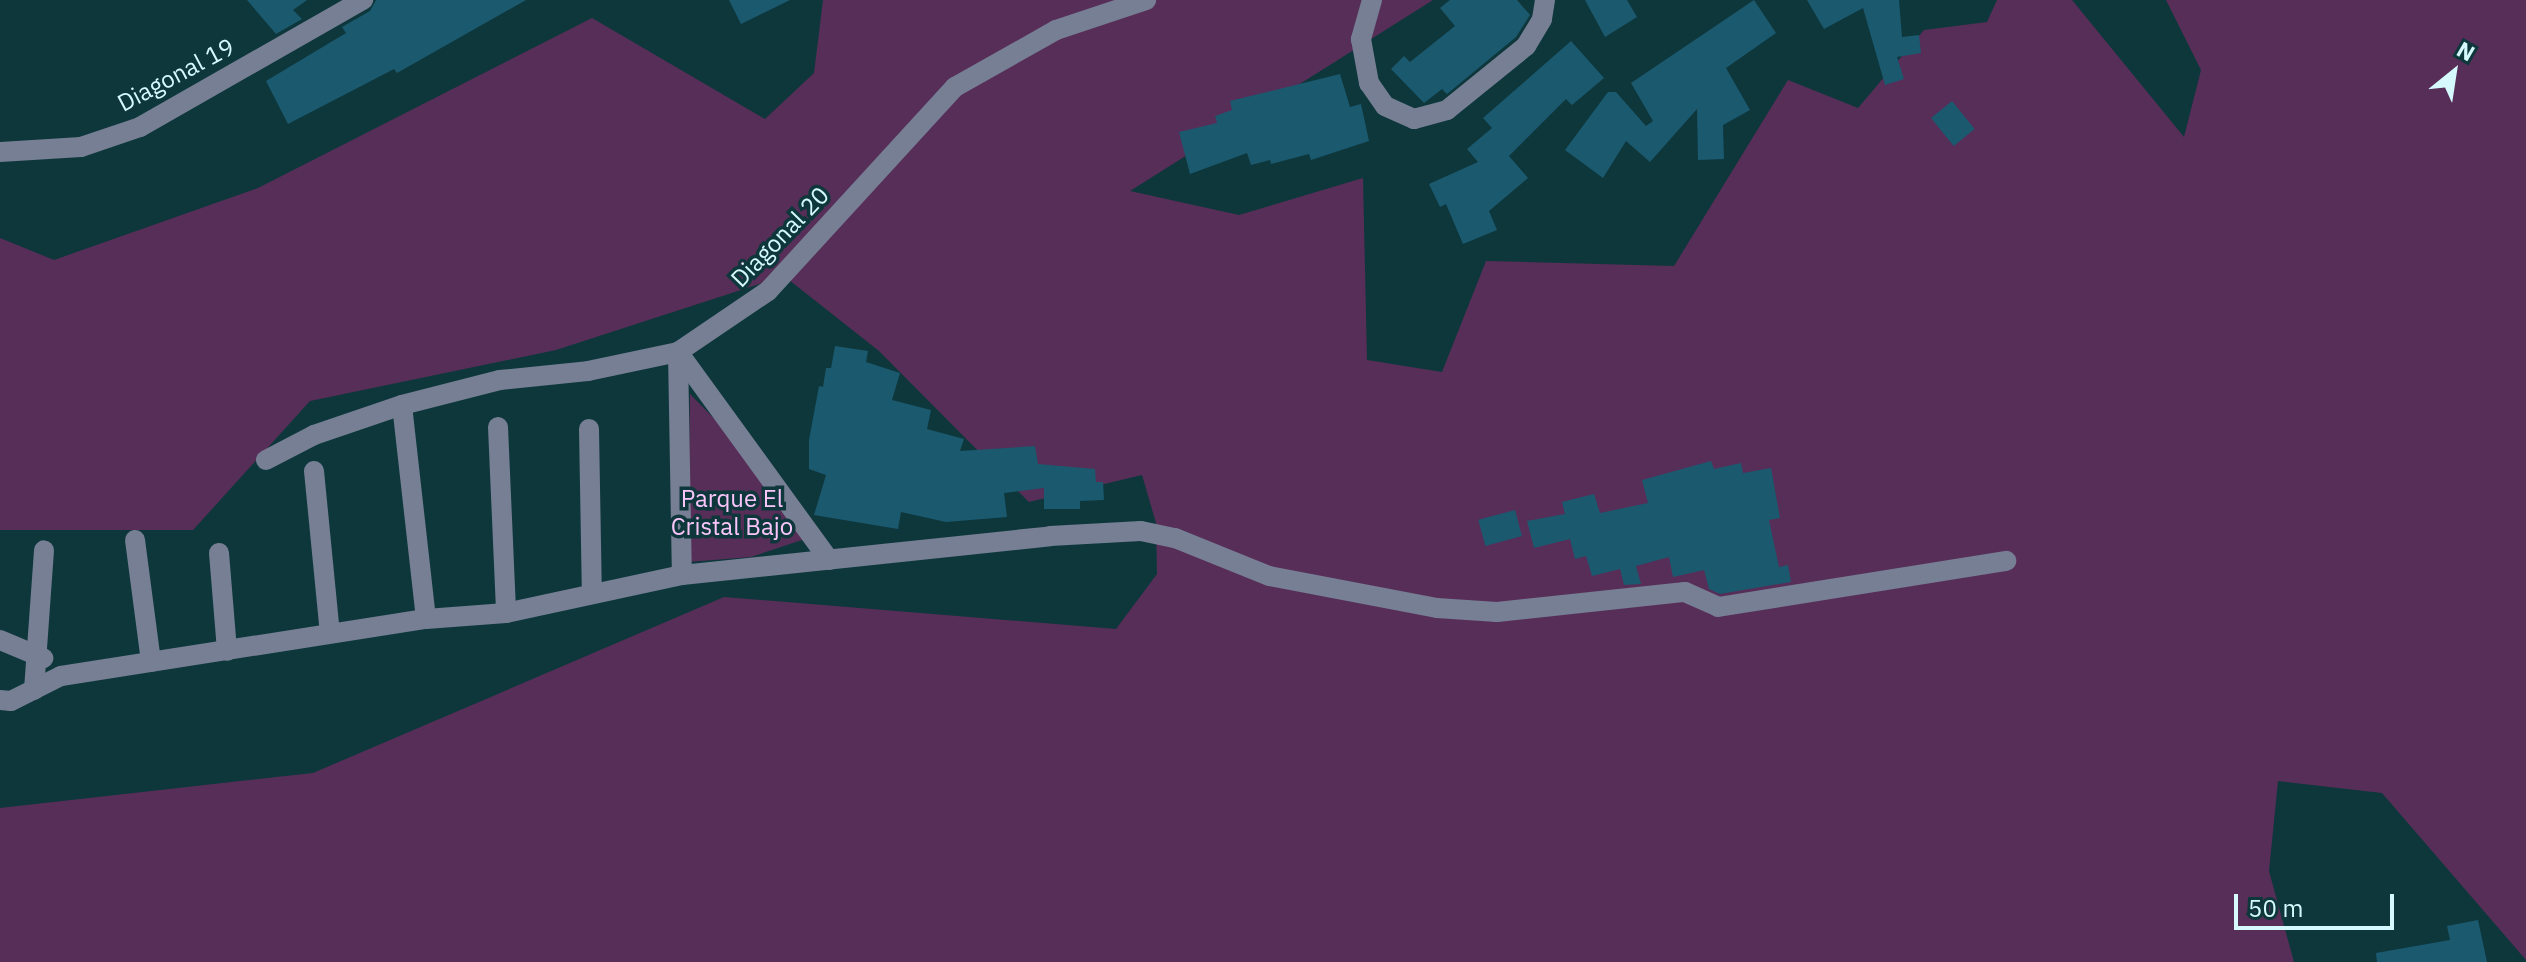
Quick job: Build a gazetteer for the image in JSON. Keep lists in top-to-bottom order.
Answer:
{
  "streets": {
    "street": ["Diagonal 19", "Diagonal 20"]
  },
  "parks": ["Parque El Cristal Bajo"],
  "scale_bar": "50 m",
  "north": "top right"
}
